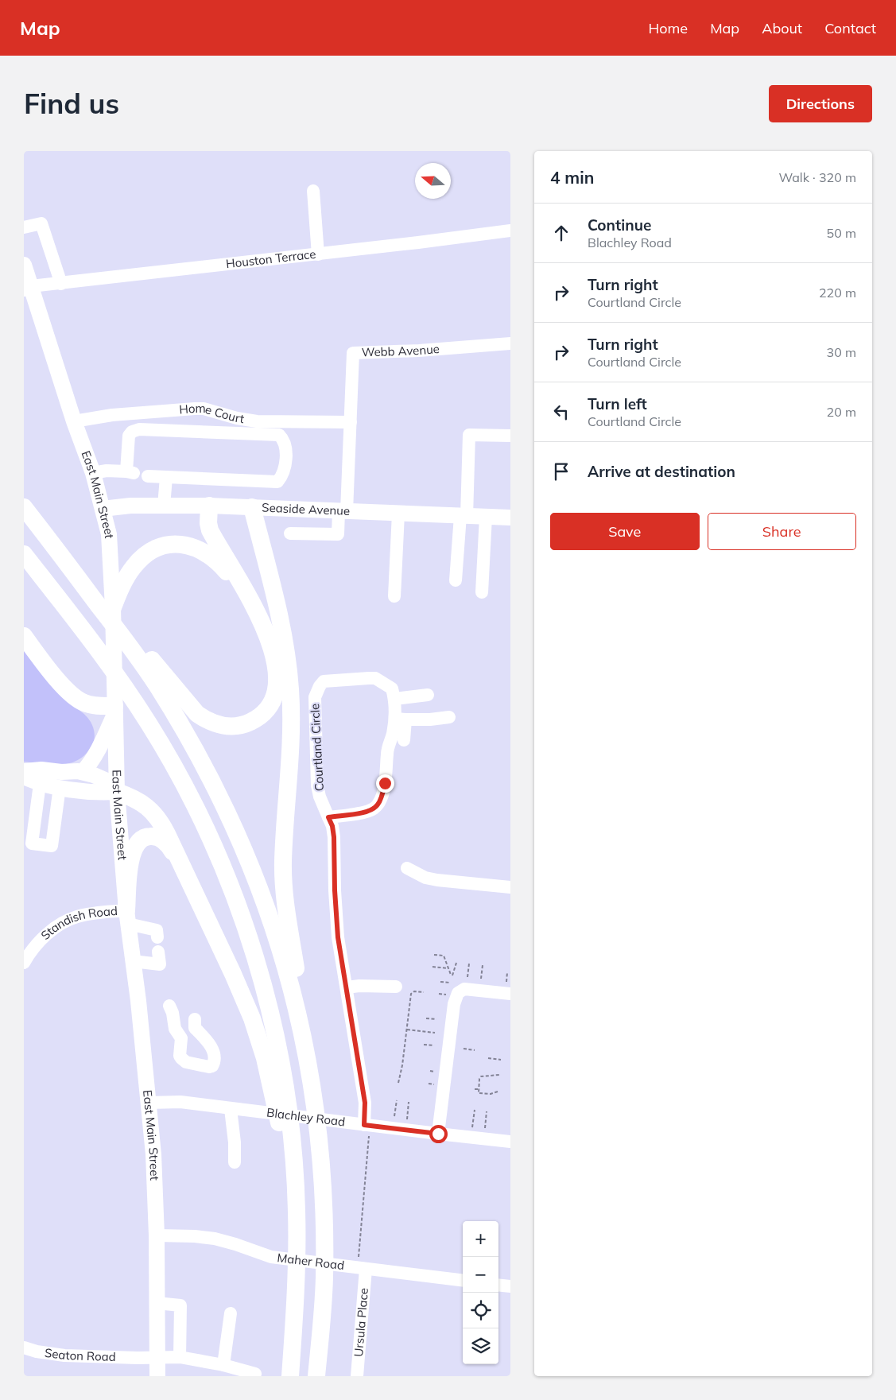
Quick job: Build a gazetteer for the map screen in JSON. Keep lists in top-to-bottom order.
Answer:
{
  "streets": {
    "main road": ["East Main Street", "Seaside Avenue"],
    "street": [
      "Houston Terrace",
      "Webb Avenue",
      "Home Court",
      "Courtland Circle",
      "Standish Road",
      "Blachley Road",
      "Maher Road",
      "Ursula Place",
      "Seaton Road"
    ]
  },
  "crossings": [
    ["Houston Terrace", "East Main Street"],
    ["Webb Avenue", "Home Court"],
    ["Webb Avenue", "Seaside Avenue"],
    ["Home Court", "East Main Street"],
    ["East Main Street", "Seaside Avenue"],
    ["East Main Street", "Standish Road"],
    ["East Main Street", "Blachley Road"],
    ["East Main Street", "Maher Road"],
    ["East Main Street", "Seaton Road"],
    ["Courtland Circle", "Blachley Road"],
    ["Maher Road", "Ursula Place"]
  ],
  "north": "left",
  "page": {
    "header": "Map",
    "nav": [
      "Home",
      "Map",
      "About",
      "Contact"
    ],
    "buttons": [
      "Directions",
      ["Save", "Share"]
    ],
    "title": "Find us",
    "heading": ["4 min", "Walk · 320 m"],
    "list": [
      ["Continue", "Blachley Road", "50 m"],
      ["Turn right", "Courtland Circle", "220 m"],
      ["Turn right", "Courtland Circle", "30 m"],
      ["Turn left", "Courtland Circle", "20 m"],
      "Arrive at destination"
    ],
    "map_buttons": ["+", "−"]
  }
}
